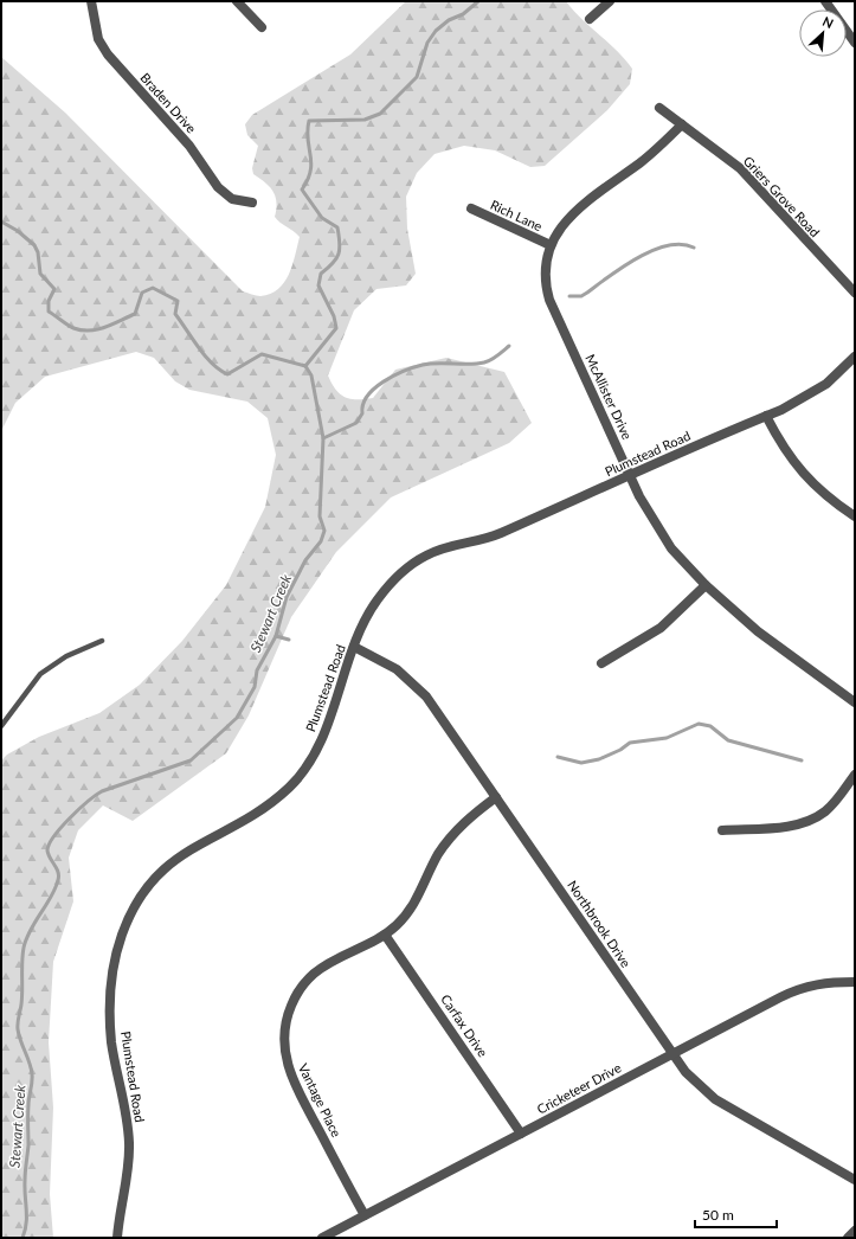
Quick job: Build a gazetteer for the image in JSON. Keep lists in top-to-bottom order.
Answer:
{
  "streets": {
    "street": [
      "Braden Drive",
      "Griers Grove Road",
      "Rich Lane",
      "McAllister Drive",
      "Plumstead Road",
      "Northbrook Drive",
      "Carfax Drive",
      "Cricketeer Drive",
      "Vantage Place"
    ]
  },
  "crossings": [
    ["Griers Grove Road", "McAllister Drive"],
    ["Rich Lane", "McAllister Drive"],
    ["McAllister Drive", "Plumstead Road"],
    ["Plumstead Road", "Northbrook Drive"],
    ["Northbrook Drive", "Cricketeer Drive"],
    ["Northbrook Drive", "Vantage Place"],
    ["Carfax Drive", "Cricketeer Drive"],
    ["Carfax Drive", "Vantage Place"],
    ["Cricketeer Drive", "Vantage Place"]
  ],
  "water": ["Stewart Creek"],
  "scale_bar": "50 m",
  "north": "top right"
}
